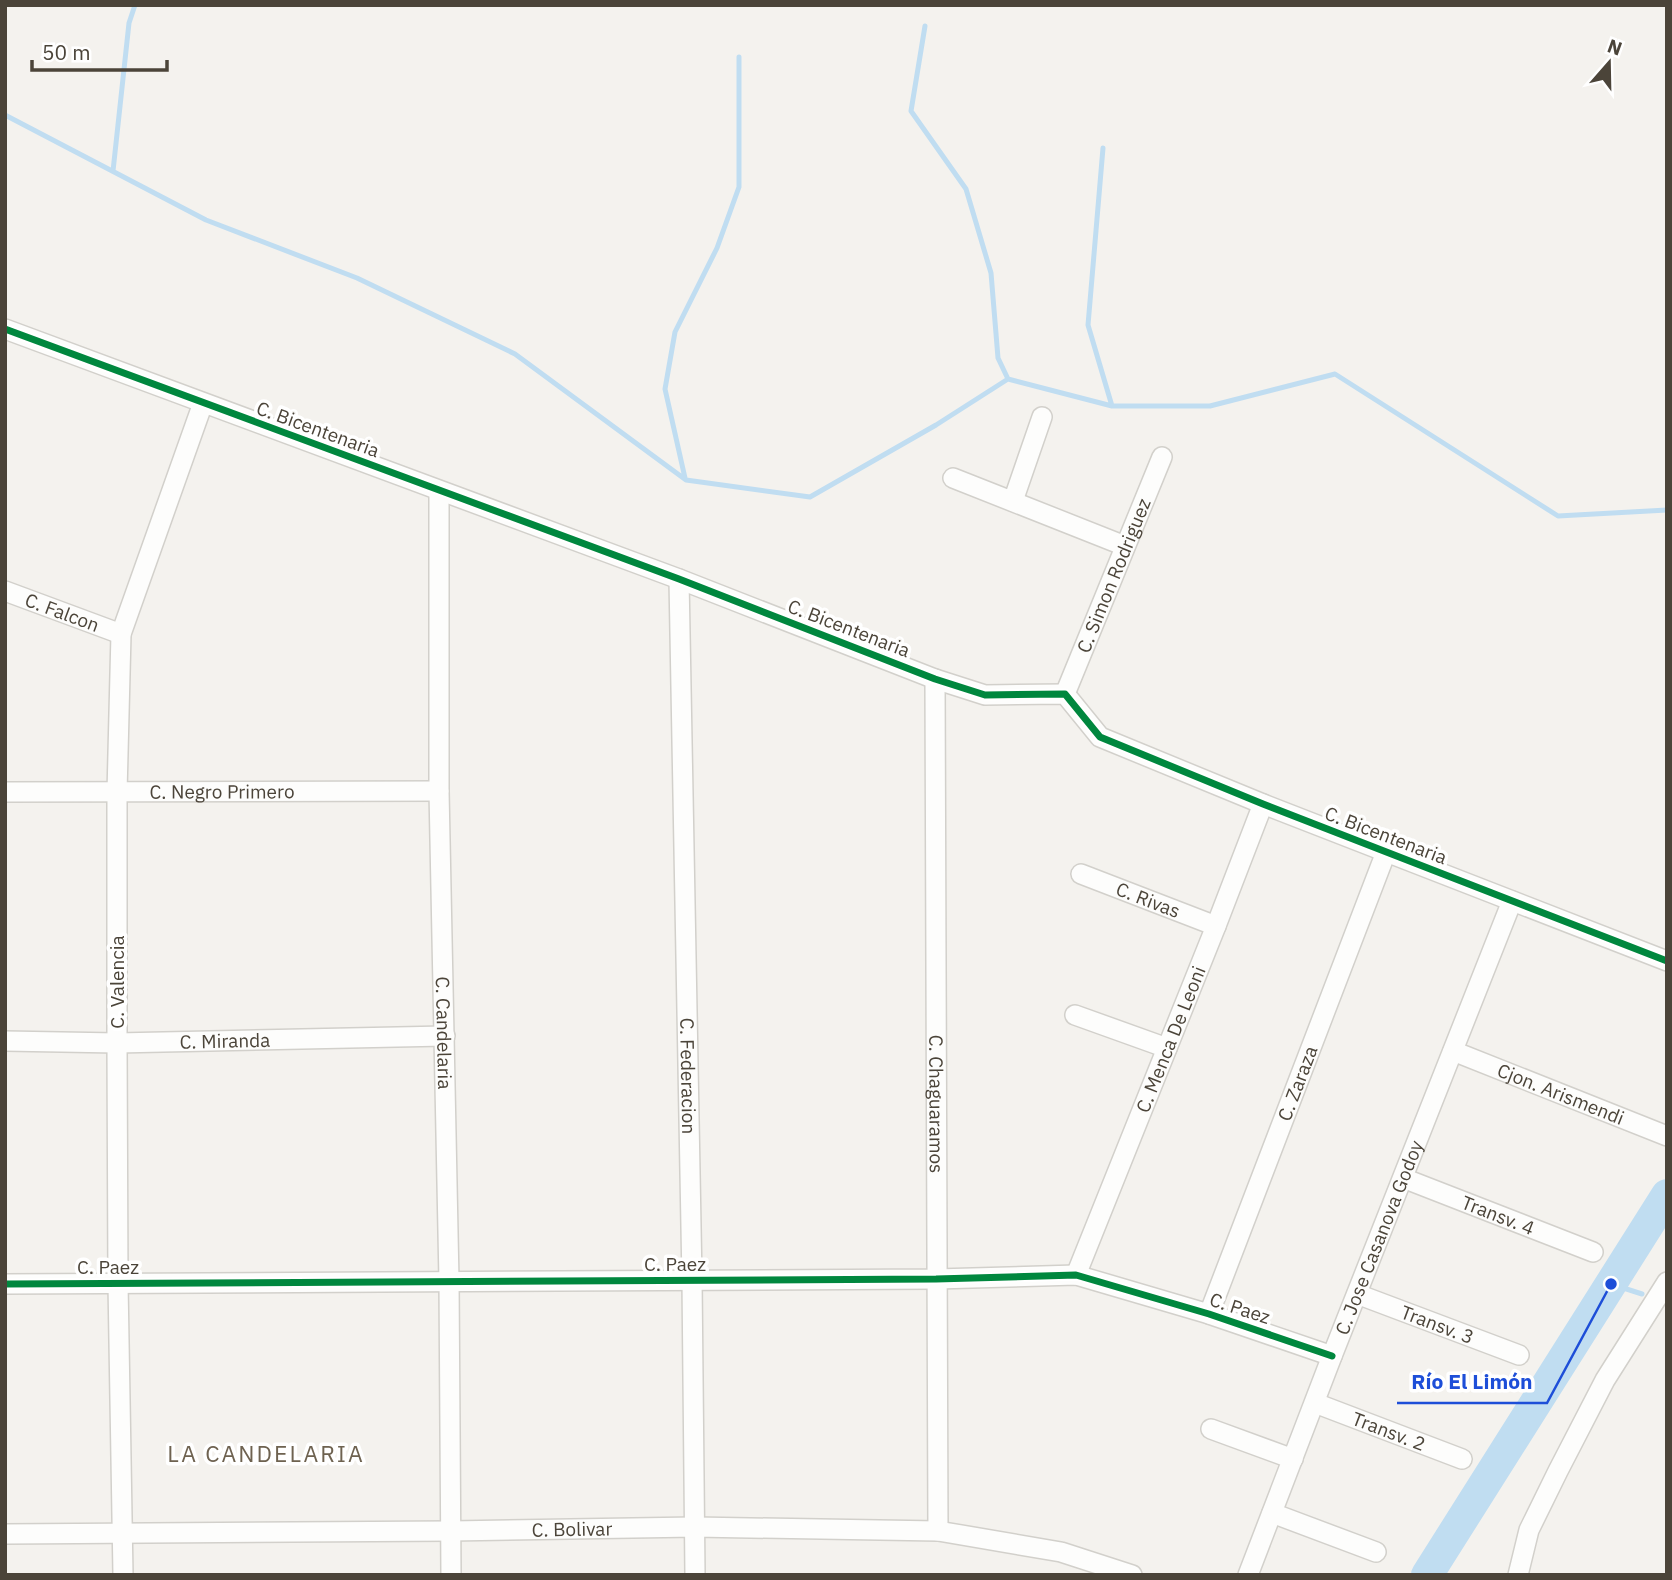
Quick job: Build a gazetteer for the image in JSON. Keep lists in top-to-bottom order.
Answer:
{
  "streets": {
    "street": [
      "C. Bicentenaria",
      "C. Simon Rodriguez",
      "C. Falcon",
      "C. Negro Primero",
      "C. Rivas",
      "C. Valencia",
      "C. Candelaria",
      "C. Menca De Leoni",
      "C. Miranda",
      "C. Federacion",
      "C. Zaraza",
      "Cjon. Arismendi",
      "C. Chaguaramos",
      "Transv. 4",
      "C. Jose Casanova Godoy",
      "C. Paez",
      "Transv. 3",
      "Transv. 2",
      "C. Bolivar"
    ]
  },
  "crossings": [
    ["C. Bicentenaria", "C. Simon Rodriguez"],
    ["C. Bicentenaria", "C. Valencia"],
    ["C. Bicentenaria", "C. Candelaria"],
    ["C. Bicentenaria", "C. Menca De Leoni"],
    ["C. Bicentenaria", "C. Federacion"],
    ["C. Bicentenaria", "C. Zaraza"],
    ["C. Bicentenaria", "C. Chaguaramos"],
    ["C. Bicentenaria", "C. Jose Casanova Godoy"],
    ["C. Falcon", "C. Valencia"],
    ["C. Negro Primero", "C. Valencia"],
    ["C. Negro Primero", "C. Candelaria"],
    ["C. Rivas", "C. Menca De Leoni"],
    ["C. Valencia", "C. Miranda"],
    ["C. Valencia", "C. Paez"],
    ["C. Valencia", "C. Bolivar"],
    ["C. Candelaria", "C. Miranda"],
    ["C. Candelaria", "C. Paez"],
    ["C. Candelaria", "C. Bolivar"],
    ["C. Menca De Leoni", "C. Paez"],
    ["C. Federacion", "C. Paez"],
    ["C. Federacion", "C. Bolivar"],
    ["C. Zaraza", "C. Paez"],
    ["Cjon. Arismendi", "C. Jose Casanova Godoy"],
    ["C. Chaguaramos", "C. Paez"],
    ["C. Chaguaramos", "C. Bolivar"],
    ["Transv. 4", "C. Jose Casanova Godoy"],
    ["C. Jose Casanova Godoy", "C. Paez"],
    ["C. Jose Casanova Godoy", "Transv. 3"],
    ["C. Jose Casanova Godoy", "Transv. 2"]
  ],
  "districts": ["LA CANDELARIA"],
  "places": ["Río El Limón"],
  "scale_bar": "50 m",
  "north": "top"
}
